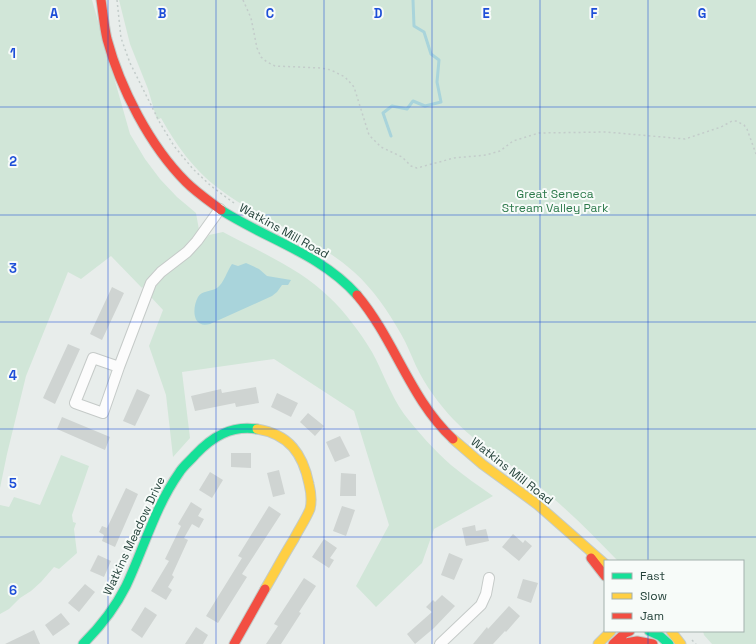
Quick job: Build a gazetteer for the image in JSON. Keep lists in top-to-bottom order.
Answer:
{
  "streets": {
    "street": ["Watkins Mill Road", "Watkins Meadow Drive"]
  },
  "parks": ["Great Seneca Stream Valley Park"],
  "legend": ["Fast", "Slow", "Jam"],
  "grid": {
    "columns": [
      "A",
      "B",
      "C",
      "D",
      "E",
      "F",
      "G"
    ],
    "rows": [
      "1",
      "2",
      "3",
      "4",
      "5",
      "6"
    ]
  }
}
